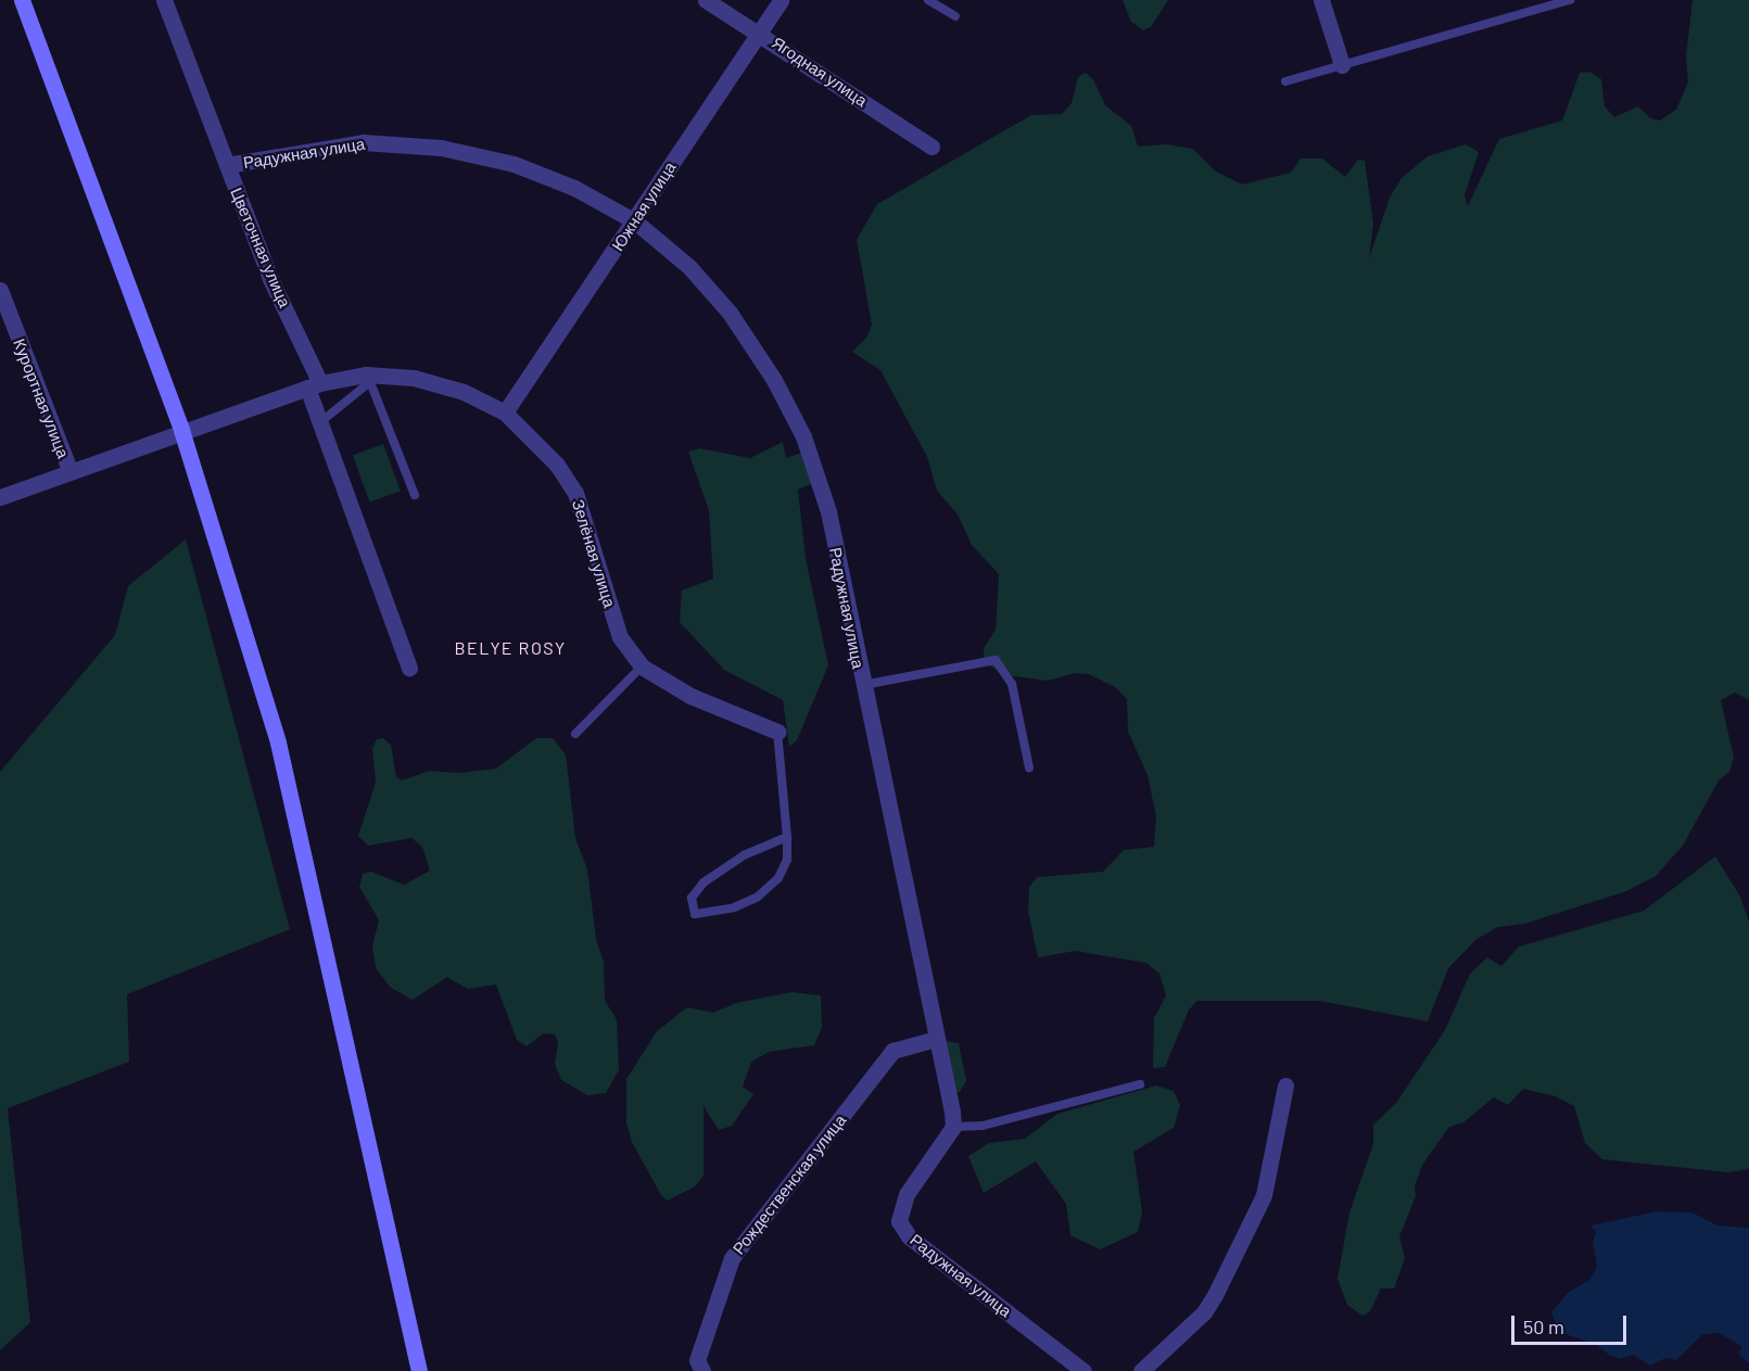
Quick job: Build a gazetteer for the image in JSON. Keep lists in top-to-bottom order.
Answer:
{
  "streets": {
    "street": [
      "Ягодная улица",
      "Радужная улица",
      "Южная улица",
      "Цветочная улица",
      "Курортная улица",
      "Зелёная улица",
      "Рождественская улица"
    ]
  },
  "crossings": [
    ["Ягодная улица", "Южная улица"],
    ["Радужная улица", "Южная улица"],
    ["Радужная улица", "Цветочная улица"],
    ["Радужная улица", "Рождественская улица"],
    ["Южная улица", "Зелёная улица"],
    ["Цветочная улица", "Зелёная улица"],
    ["Курортная улица", "Зелёная улица"]
  ],
  "districts": ["BELYE ROSY"],
  "scale_bar": "50 m"
}
